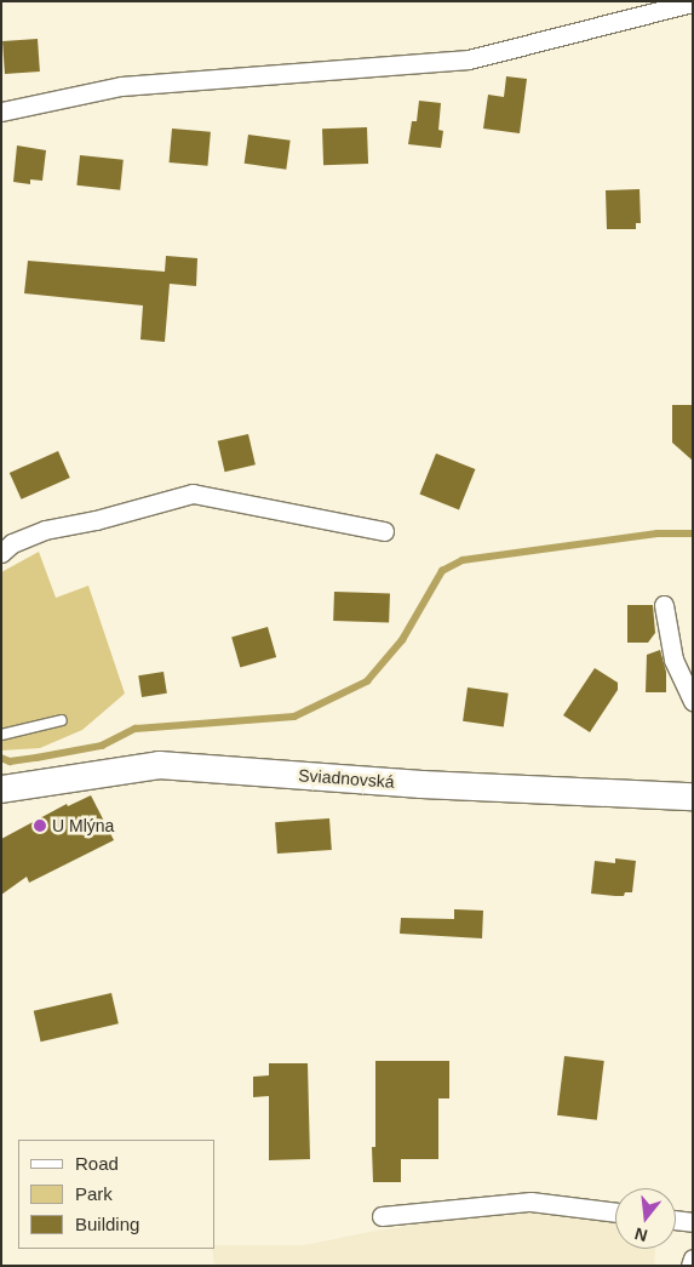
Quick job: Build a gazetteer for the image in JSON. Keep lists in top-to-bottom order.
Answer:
{
  "streets": {
    "street": ["Sviadnovská"]
  },
  "places": ["U Mlýna"],
  "legend": ["Road", "Park", "Building"],
  "north": "bottom"
}
